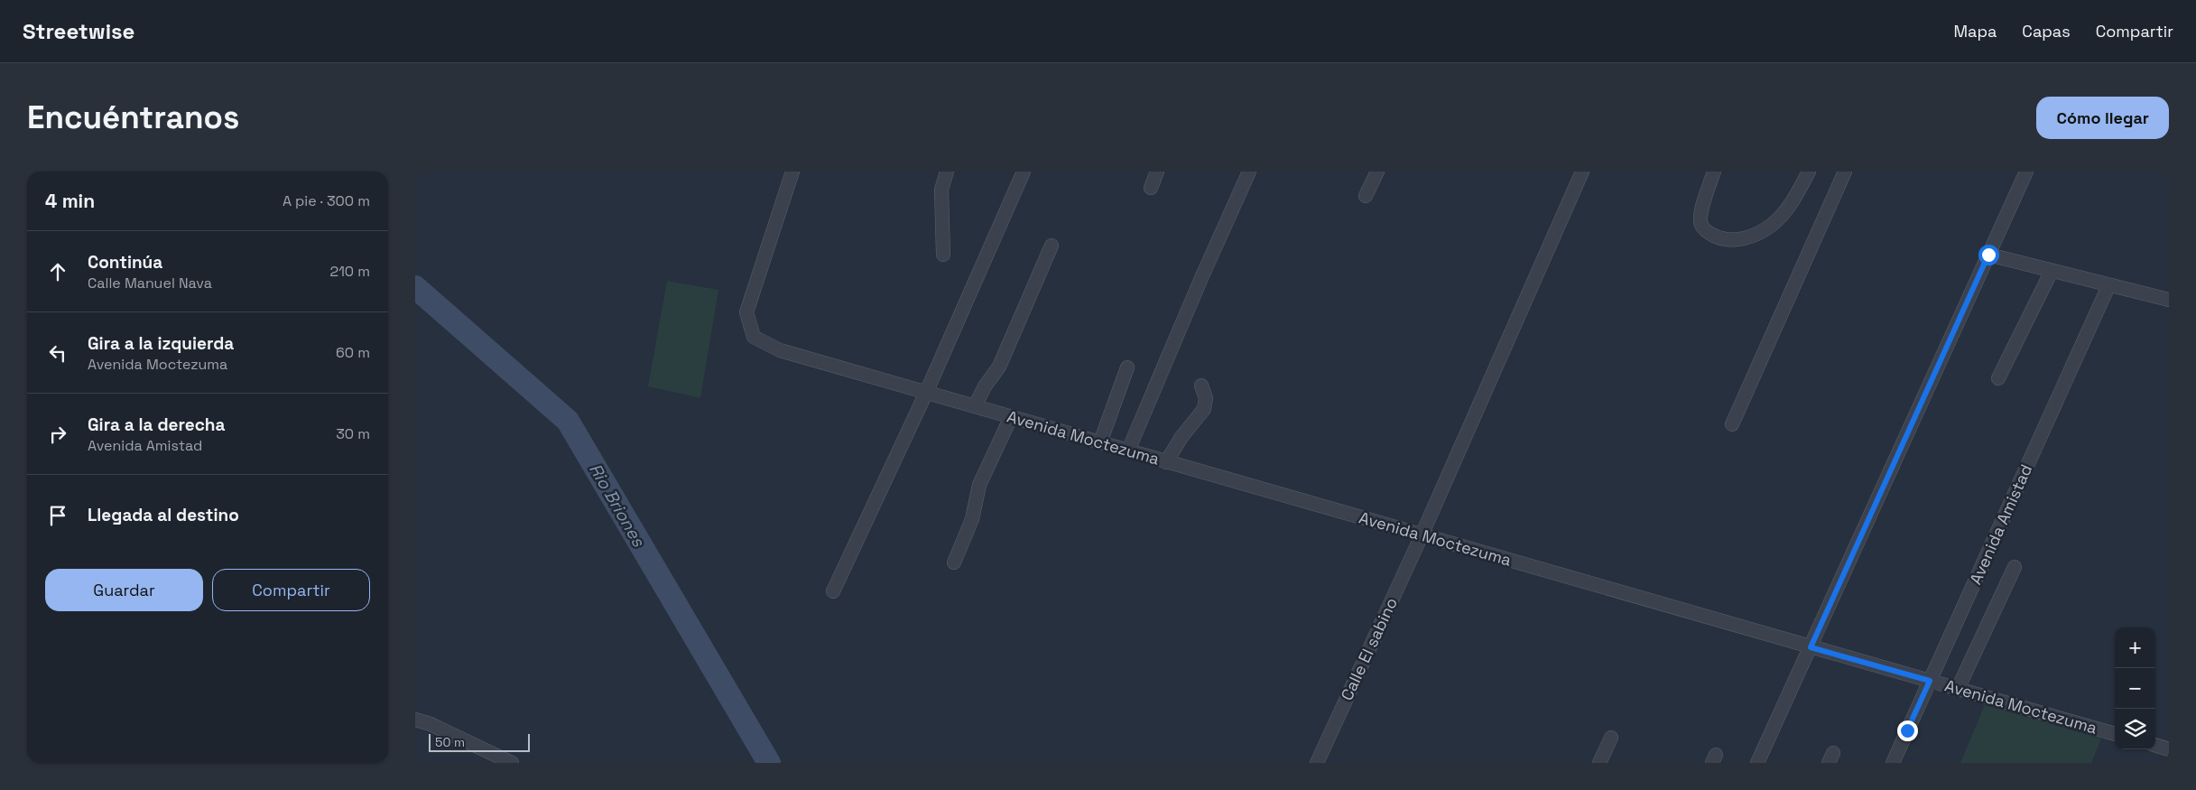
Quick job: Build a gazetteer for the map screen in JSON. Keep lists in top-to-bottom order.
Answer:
{
  "streets": {
    "street": ["Avenida Moctezuma", "Avenida Amistad", "Calle El sabino"]
  },
  "crossings": [
    ["Avenida Moctezuma", "Avenida Amistad"],
    ["Avenida Moctezuma", "Calle El sabino"]
  ],
  "water": ["Rio Briones"],
  "scale_bar": "50 m",
  "page": {
    "header": "Streetwise",
    "nav": ["Mapa", "Capas", "Compartir"],
    "buttons": [
      "Cómo llegar",
      ["Guardar", "Compartir"]
    ],
    "title": "Encuéntranos",
    "heading": ["4 min", "A pie · 300 m"],
    "list": [
      ["Continúa", "Calle Manuel Nava", "210 m"],
      ["Gira a la izquierda", "Avenida Moctezuma", "60 m"],
      ["Gira a la derecha", "Avenida Amistad", "30 m"],
      "Llegada al destino"
    ],
    "map_buttons": ["+", "−"],
    "scale": "50 m"
  }
}
